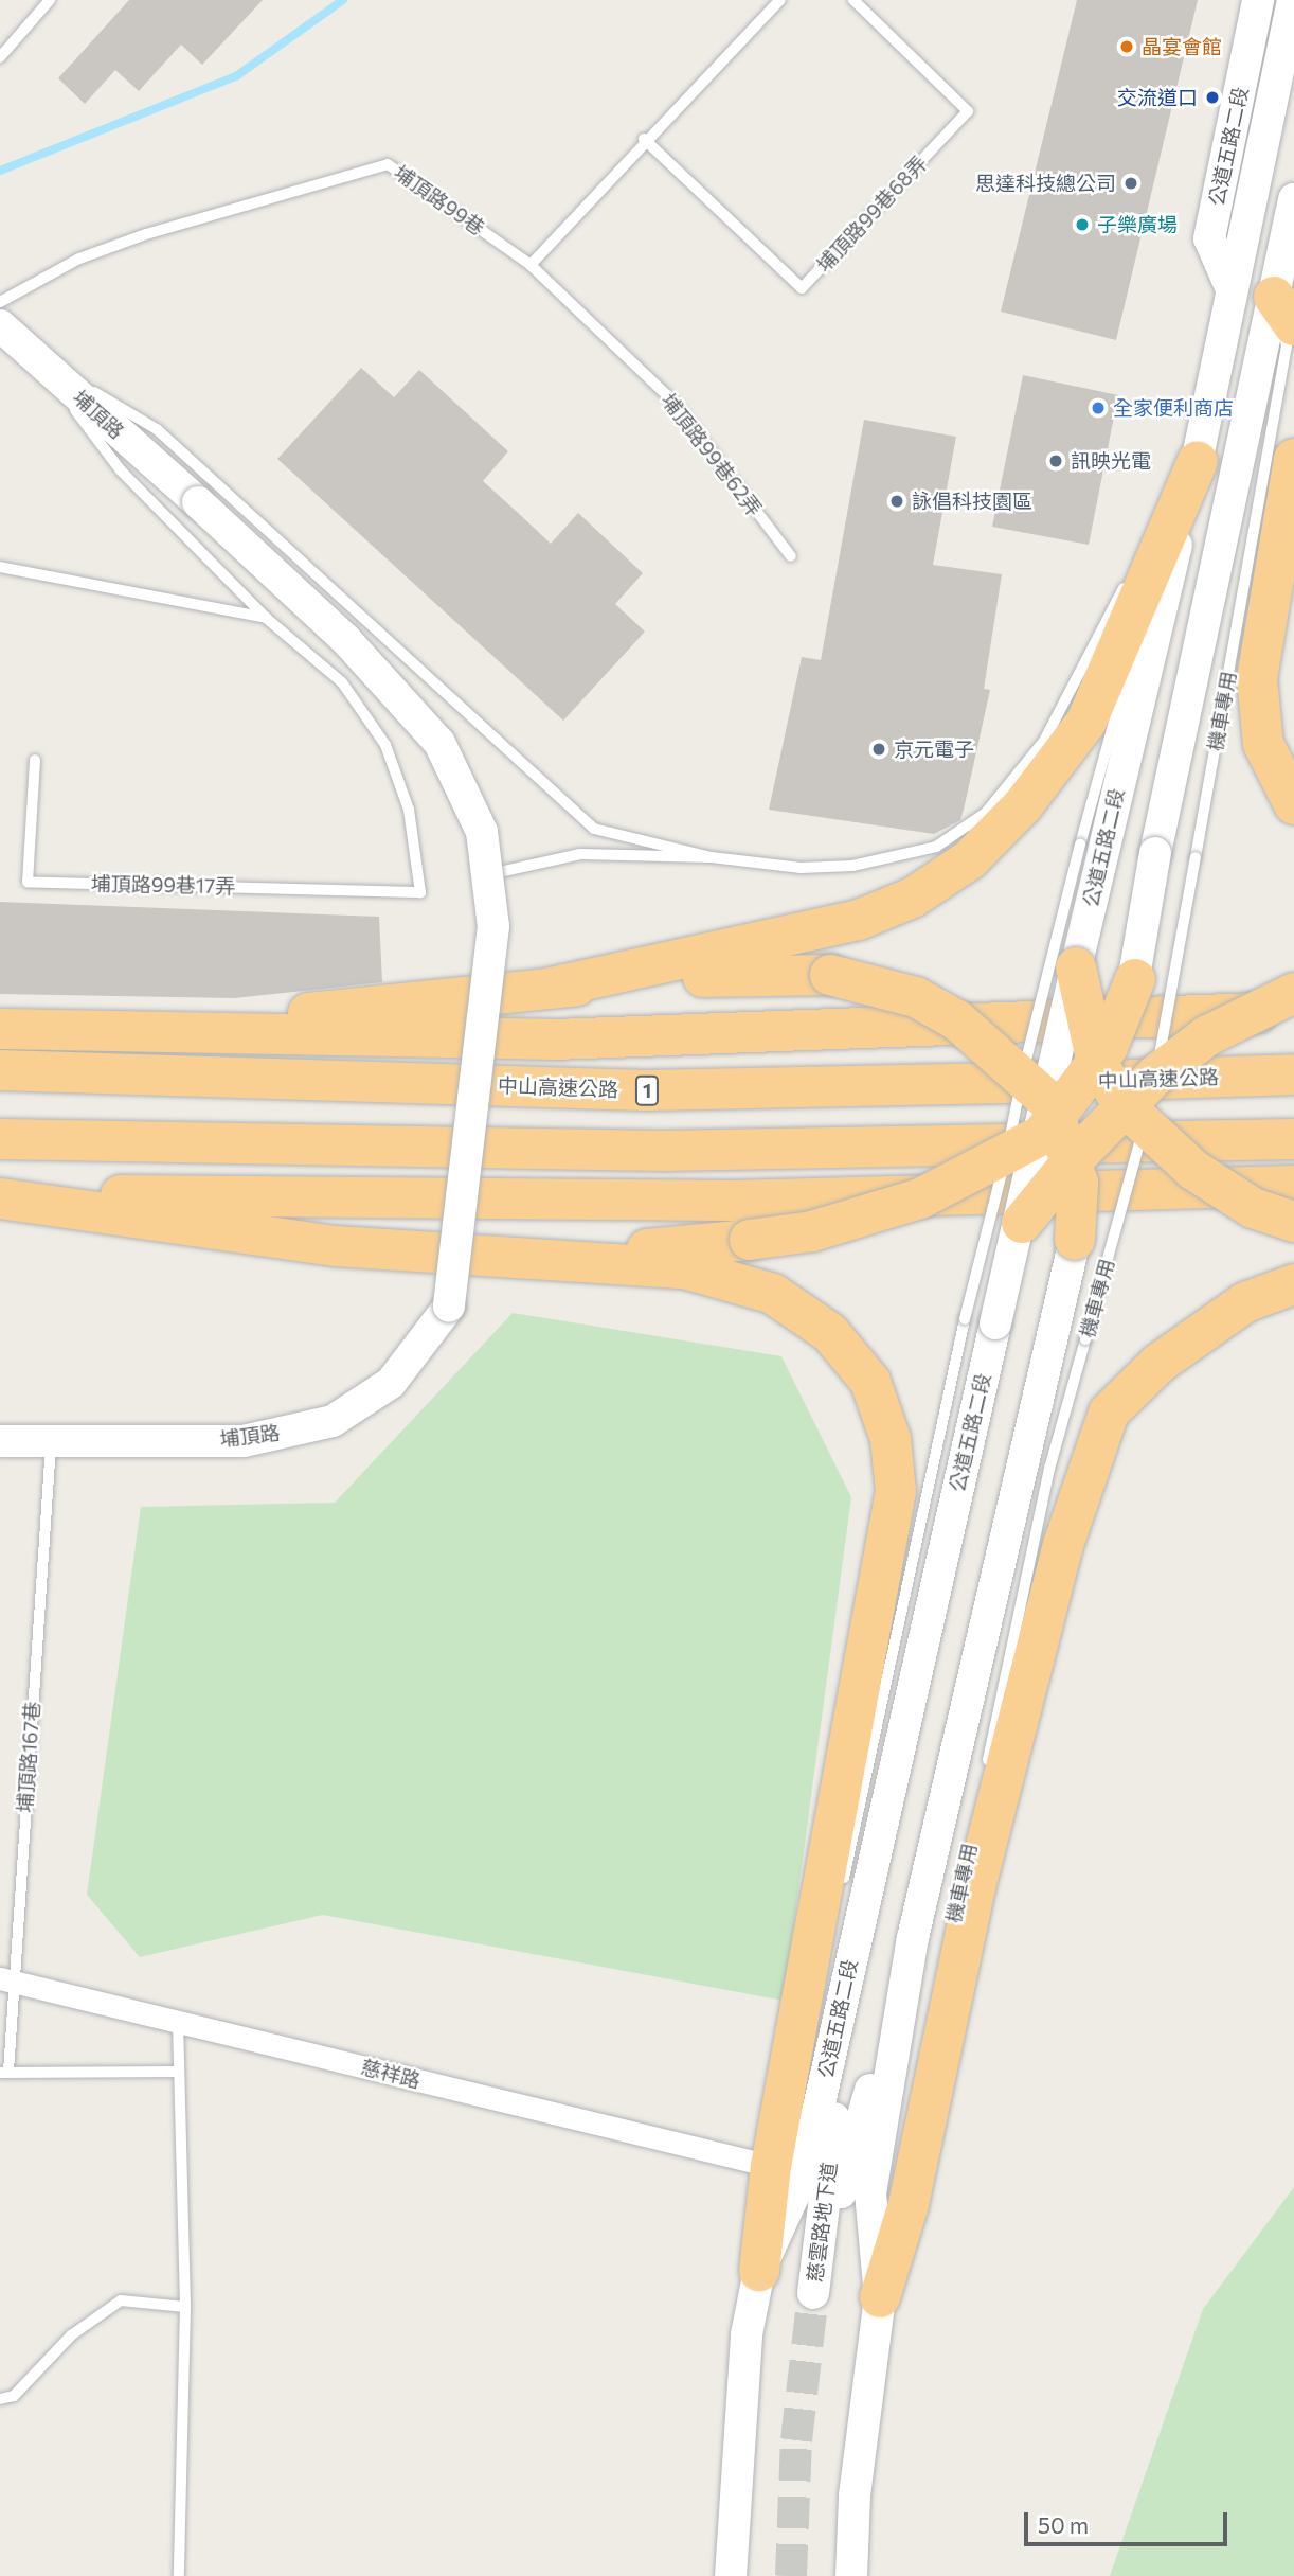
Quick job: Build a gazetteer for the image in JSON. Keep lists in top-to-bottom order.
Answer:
{
  "streets": {
    "highway": ["中山高速公路", "1"],
    "street": [
      "公道五路二段",
      "埔頂路",
      "慈祥路",
      "慈雲路地下道"
    ],
    "lane": [
      "埔頂路99巷",
      "埔頂路99巷68弄",
      "埔頂路99巷62弄",
      "機車專用",
      "埔頂路99巷17弄",
      "埔頂路167巷"
    ]
  },
  "crossings": [
    ["公道五路二段", "機車專用"],
    ["公道五路二段", "慈雲路地下道"],
    ["埔頂路99巷", "埔頂路99巷62弄"],
    ["埔頂路", "埔頂路167巷"],
    ["埔頂路167巷", "慈祥路"]
  ],
  "places": [
    "晶宴會館",
    "交流道口",
    "思達科技總公司",
    "子樂廣場",
    "全家便利商店",
    "訊映光電",
    "詠倡科技園區",
    "京元電子"
  ],
  "scale_bar": "50 m"
}
